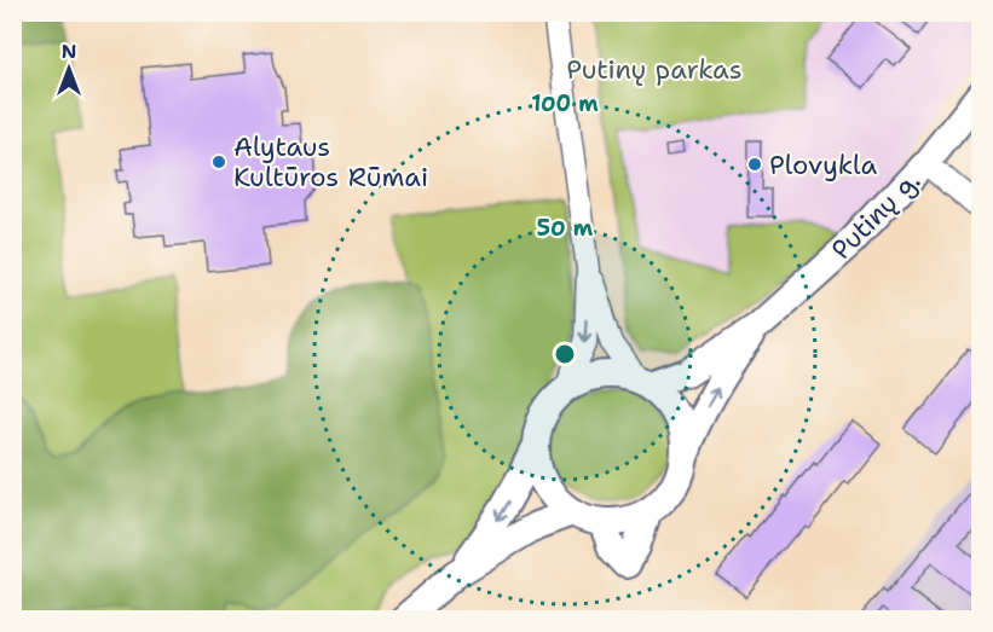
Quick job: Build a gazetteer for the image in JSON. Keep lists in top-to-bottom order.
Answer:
{
  "streets": {
    "main road": ["Putinų g."]
  },
  "parks": ["Putinų parkas"],
  "places": ["Alytaus Kultūros Rūmai", "Plovykla"],
  "north": "top",
  "rings": ["100 m", "50 m"]
}
